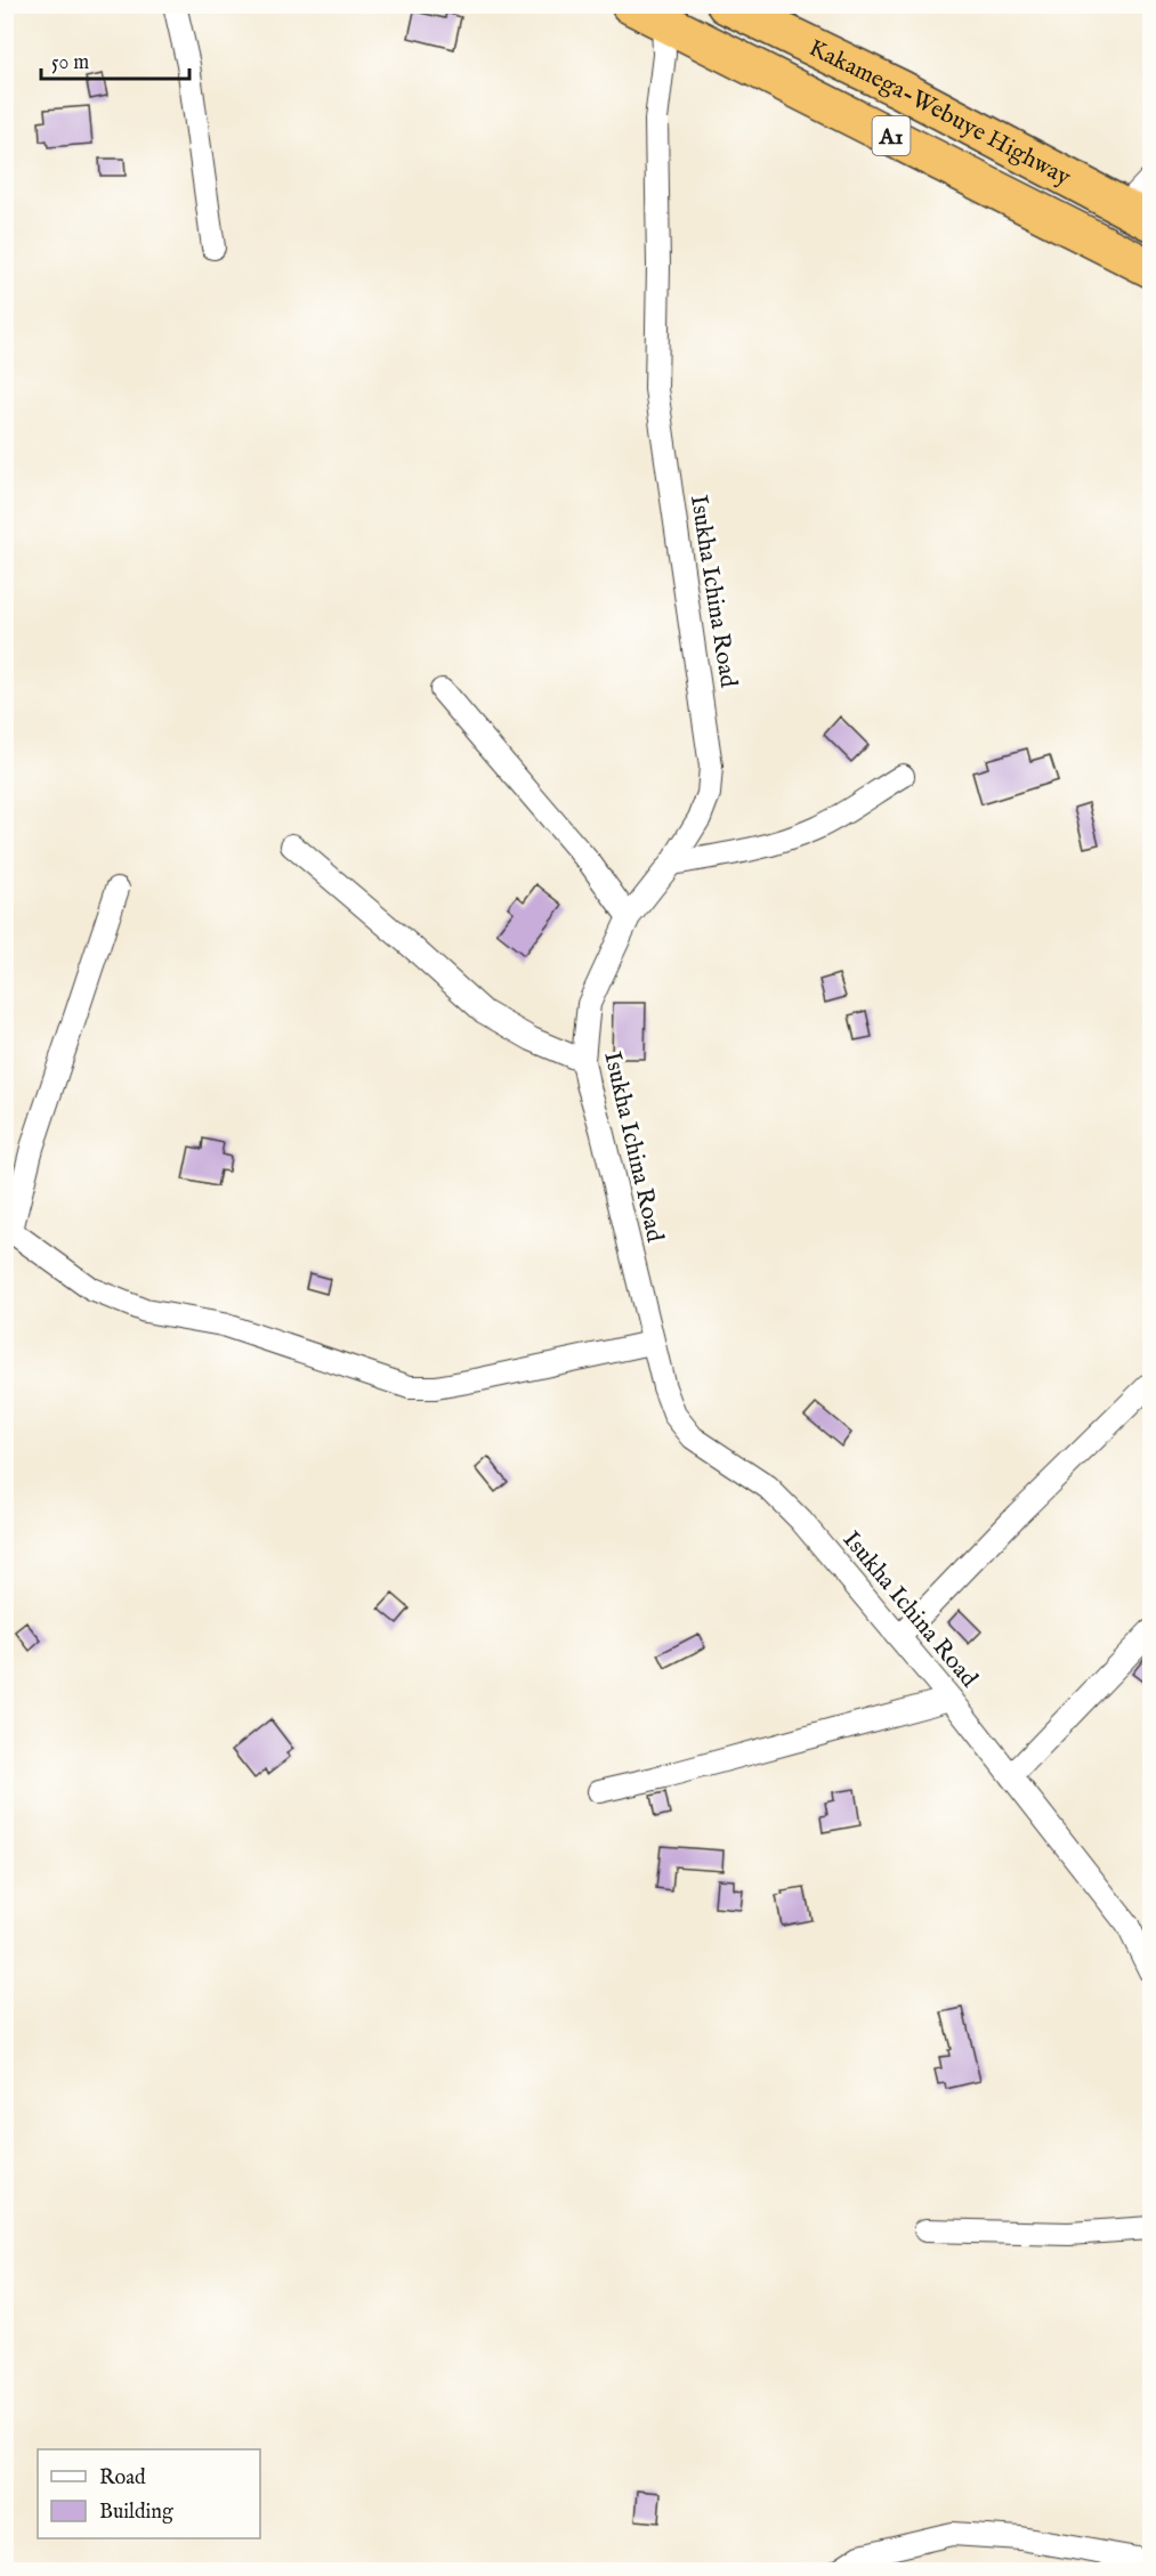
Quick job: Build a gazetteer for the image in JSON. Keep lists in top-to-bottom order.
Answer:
{
  "streets": {
    "highway": ["Kakamega-Webuye Highway", "A1"],
    "street": ["Isukha Ichina Road"]
  },
  "crossings": [
    ["Kakamega-Webuye Highway", "Isukha Ichina Road"]
  ],
  "legend": ["Road", "Building"],
  "scale_bar": "50 m"
}
